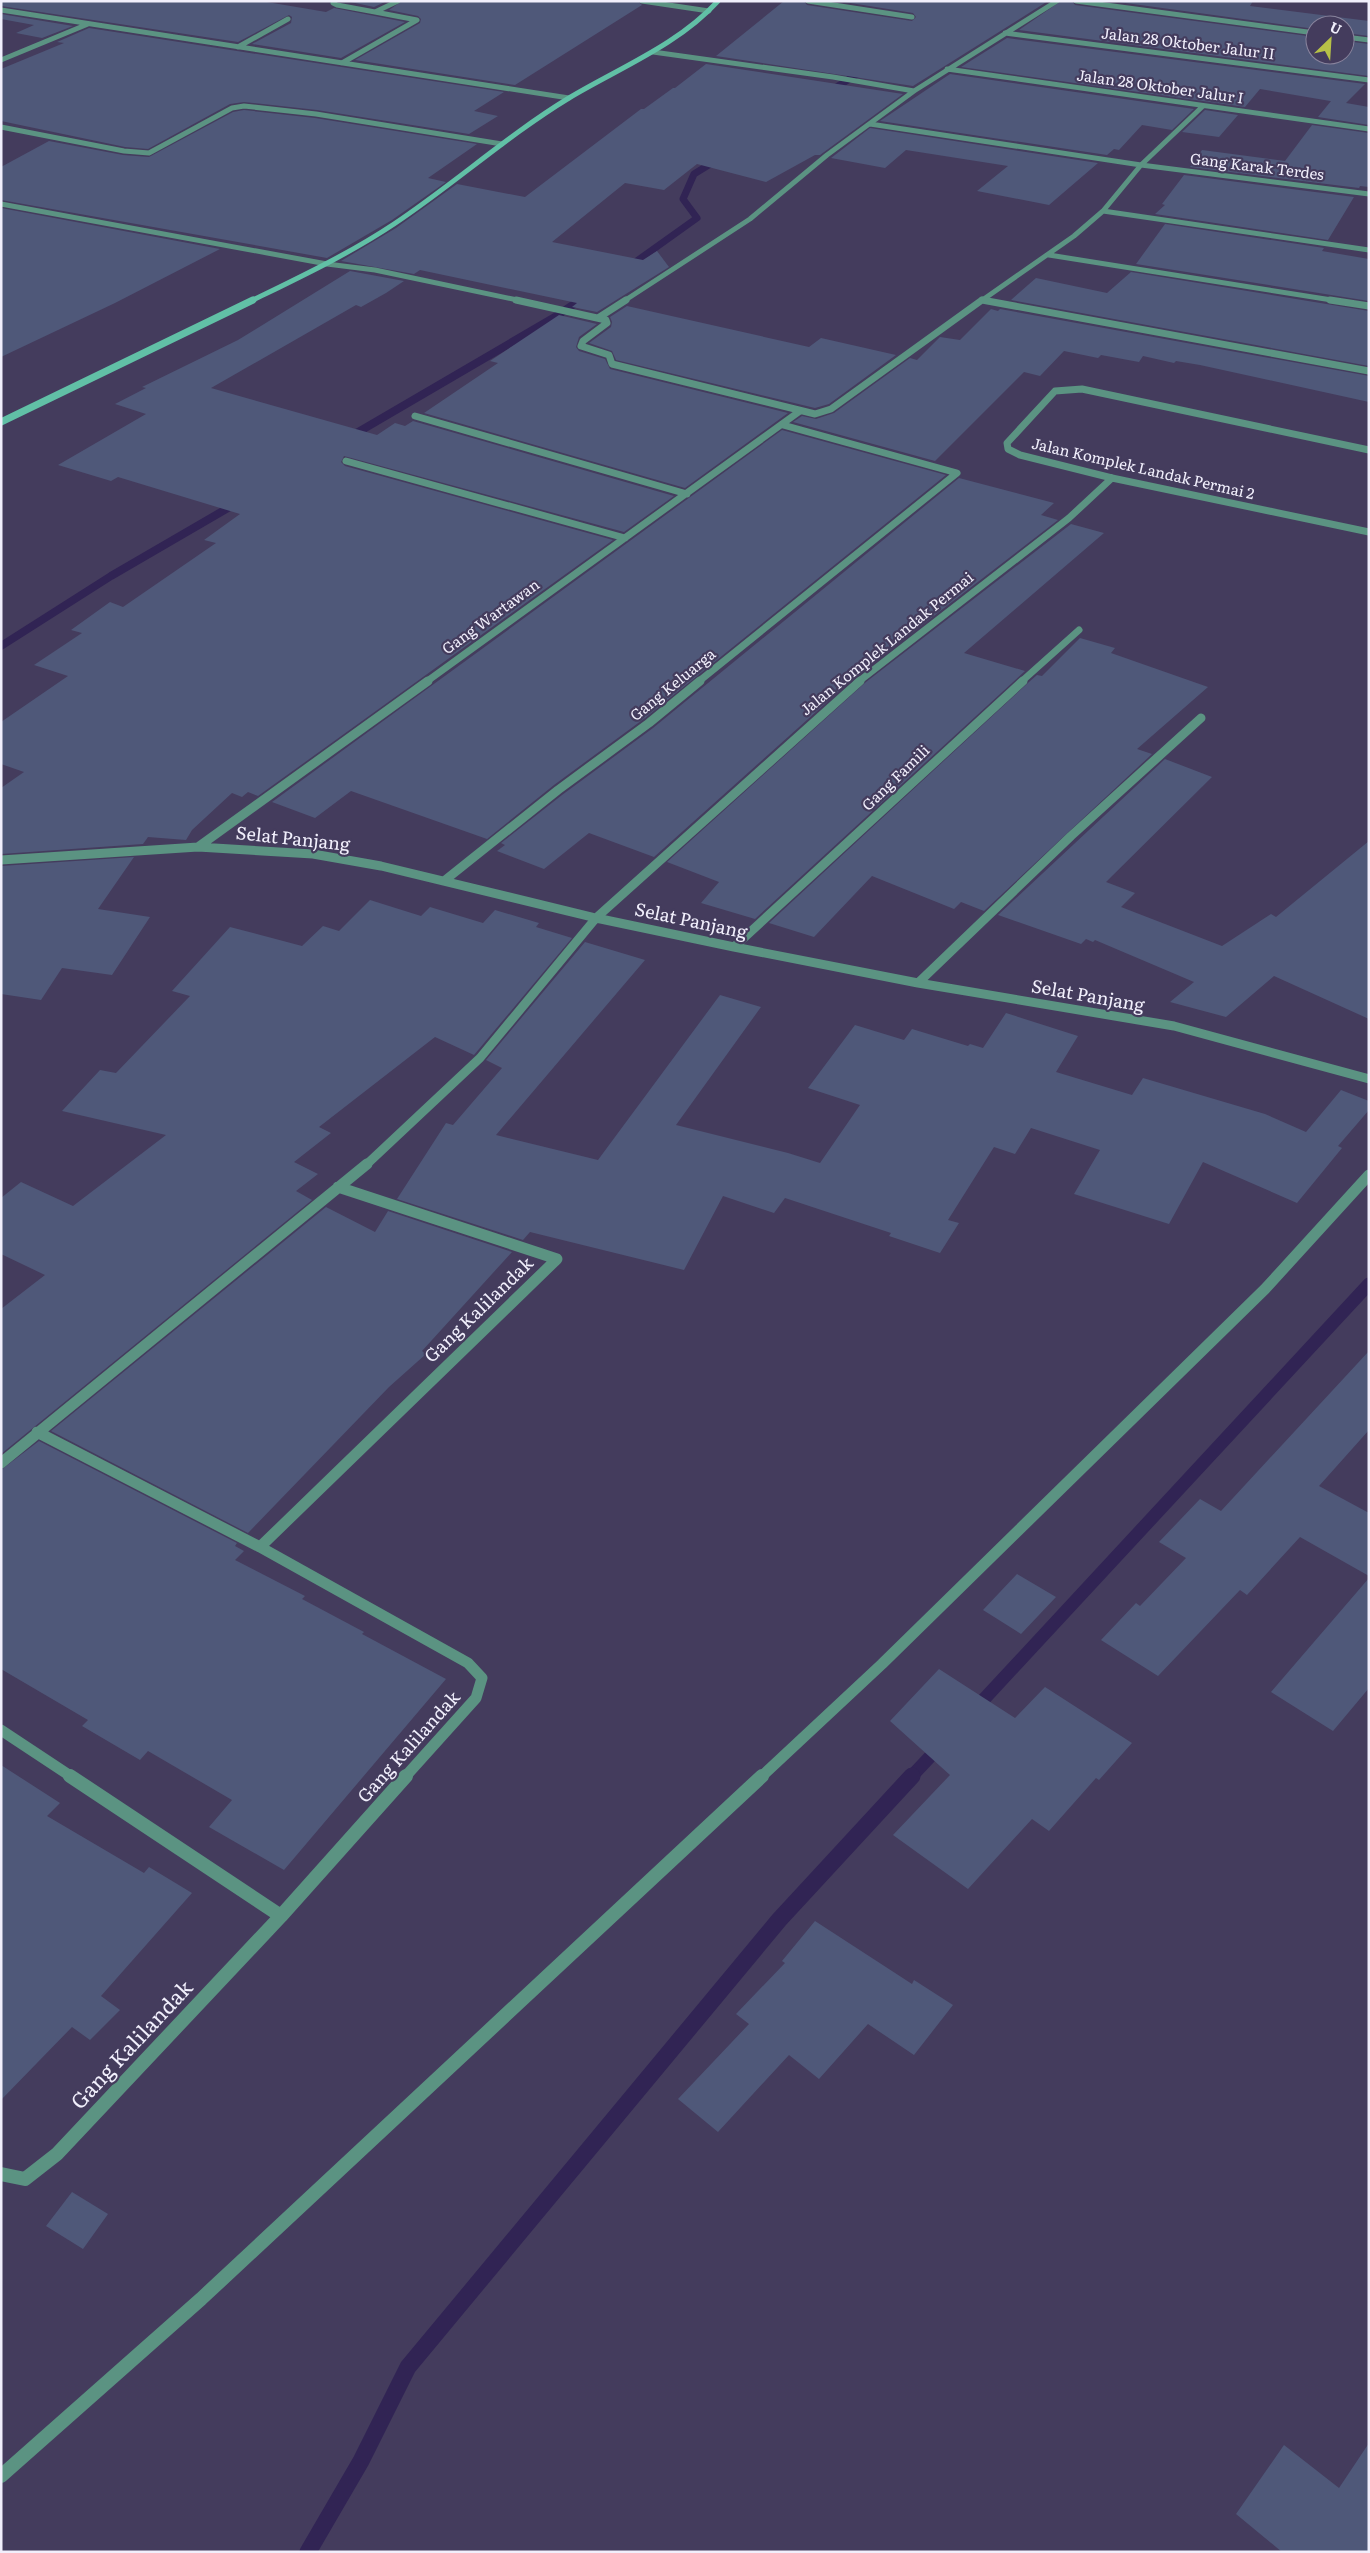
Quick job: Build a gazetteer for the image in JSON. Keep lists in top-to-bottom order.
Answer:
{
  "streets": {
    "street": [
      "Jalan 28 Oktober Jalur II",
      "Jalan 28 Oktober Jalur I",
      "Gang Karak Terdes",
      "Jalan Komplek Landak Permai 2",
      "Gang Wartawan",
      "Jalan Komplek Landak Permai",
      "Gang Keluarga",
      "Gang Famili",
      "Selat Panjang",
      "Gang Kalilandak"
    ]
  },
  "crossings": [
    ["Jalan Komplek Landak Permai 2", "Jalan Komplek Landak Permai"],
    ["Gang Wartawan", "Gang Keluarga"],
    ["Gang Wartawan", "Selat Panjang"],
    ["Jalan Komplek Landak Permai", "Selat Panjang"],
    ["Gang Keluarga", "Selat Panjang"],
    ["Gang Famili", "Selat Panjang"]
  ],
  "north": "top right"
}
